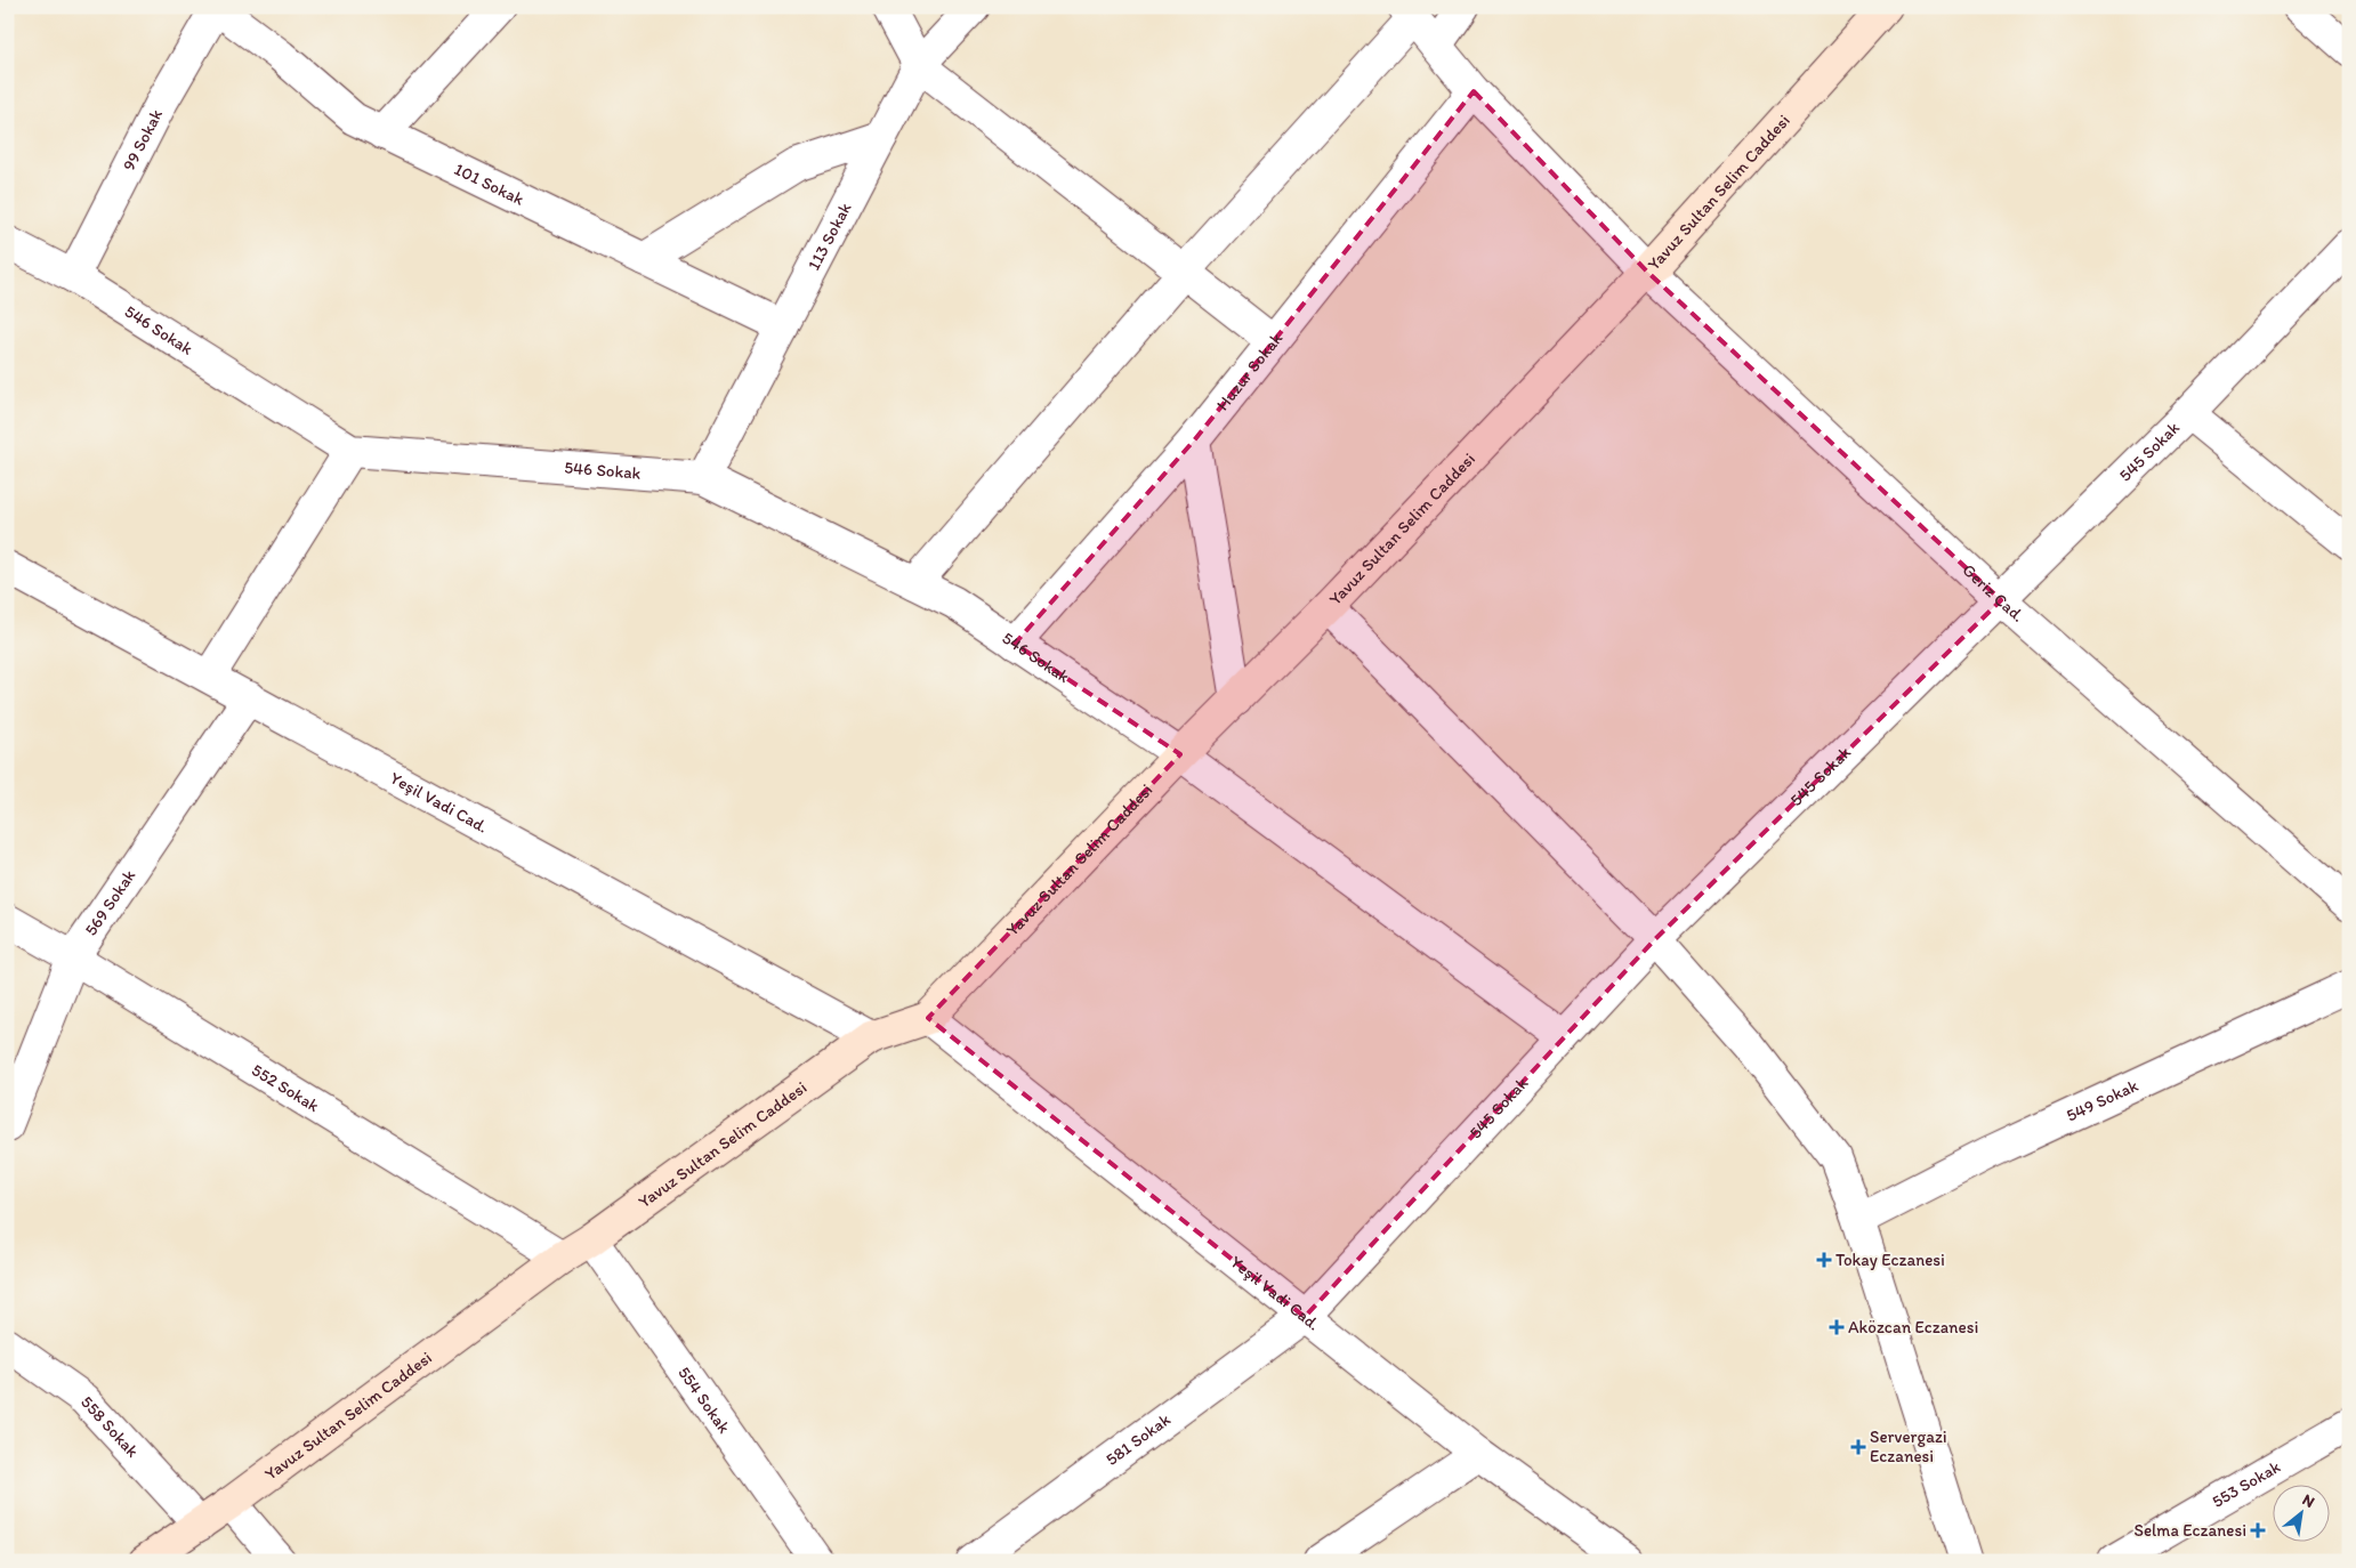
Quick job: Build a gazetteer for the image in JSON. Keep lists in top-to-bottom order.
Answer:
{
  "streets": {
    "street": [
      "99 Sokak",
      "101 Sokak",
      "Yavuz Sultan Selim Caddesi",
      "113 Sokak",
      "546 Sokak",
      "Huzur Sokak",
      "545 Sokak",
      "Geriz Cad.",
      "Yeşil Vadi Cad.",
      "569 Sokak",
      "552 Sokak",
      "549 Sokak",
      "554 Sokak",
      "558 Sokak",
      "581 Sokak",
      "553 Sokak"
    ]
  },
  "crossings": [
    ["99 Sokak", "101 Sokak"],
    ["99 Sokak", "546 Sokak"],
    ["101 Sokak", "113 Sokak"],
    ["Yavuz Sultan Selim Caddesi", "546 Sokak"],
    ["Yavuz Sultan Selim Caddesi", "Geriz Cad."],
    ["Yavuz Sultan Selim Caddesi", "Yeşil Vadi Cad."],
    ["Yavuz Sultan Selim Caddesi", "552 Sokak"],
    ["Yavuz Sultan Selim Caddesi", "554 Sokak"],
    ["Yavuz Sultan Selim Caddesi", "558 Sokak"],
    ["113 Sokak", "546 Sokak"],
    ["546 Sokak", "Huzur Sokak"],
    ["546 Sokak", "545 Sokak"],
    ["Huzur Sokak", "Geriz Cad."],
    ["545 Sokak", "Geriz Cad."],
    ["545 Sokak", "Yeşil Vadi Cad."],
    ["545 Sokak", "581 Sokak"],
    ["Yeşil Vadi Cad.", "569 Sokak"],
    ["Yeşil Vadi Cad.", "581 Sokak"],
    ["569 Sokak", "552 Sokak"]
  ],
  "places": {
    "health": [
      "Tokay Eczanesi",
      "Aközcan Eczanesi",
      "Servergazi Eczanesi",
      "Selma Eczanesi"
    ]
  },
  "north": "top right"
}
